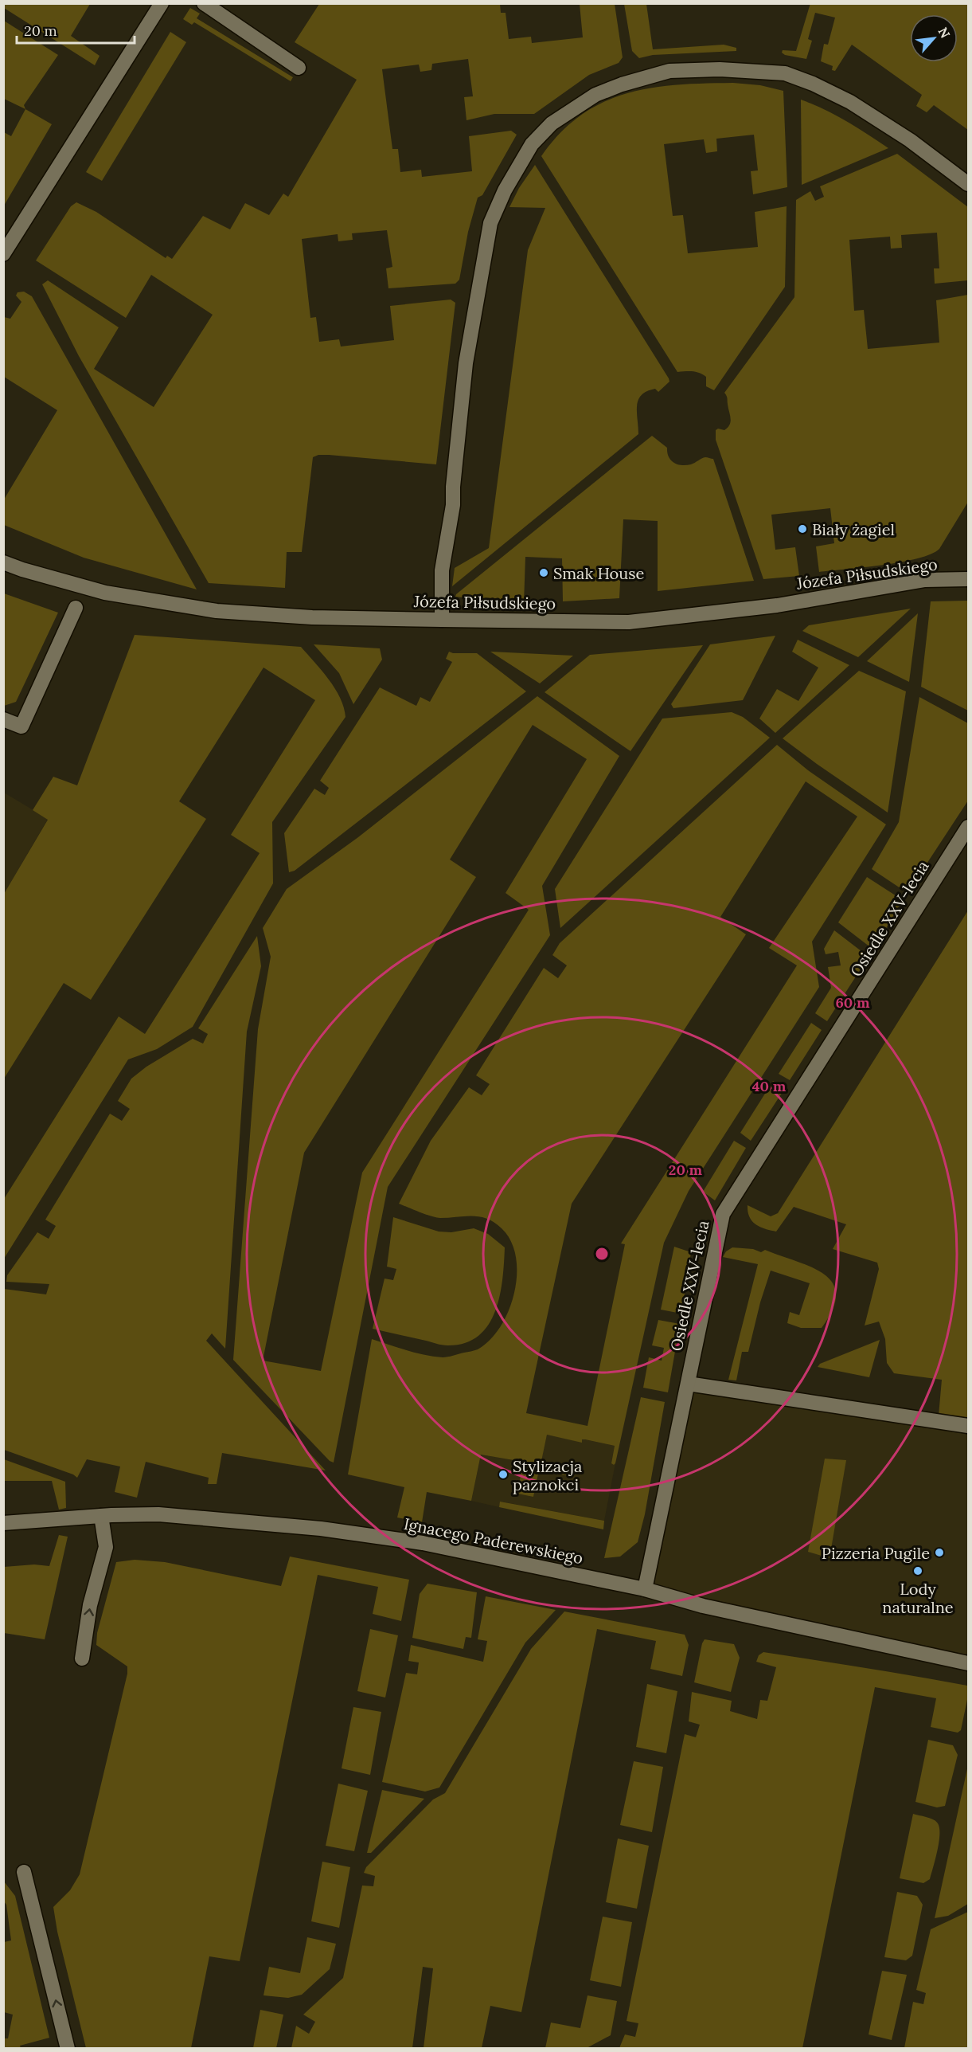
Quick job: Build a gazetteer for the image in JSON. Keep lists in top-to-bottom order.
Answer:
{
  "streets": {
    "street": ["Józefa Piłsudskiego", "Osiedle XXV-lecia", "Ignacego Paderewskiego"]
  },
  "crossings": [
    ["Osiedle XXV-lecia", "Ignacego Paderewskiego"]
  ],
  "places": [
    "Biały żagiel",
    "Smak House",
    "Stylizacja paznokci",
    "Pizzeria Pugile",
    "Lody naturalne"
  ],
  "scale_bar": "20 m",
  "north": "top right",
  "rings": ["60 m", "40 m", "20 m"]
}
